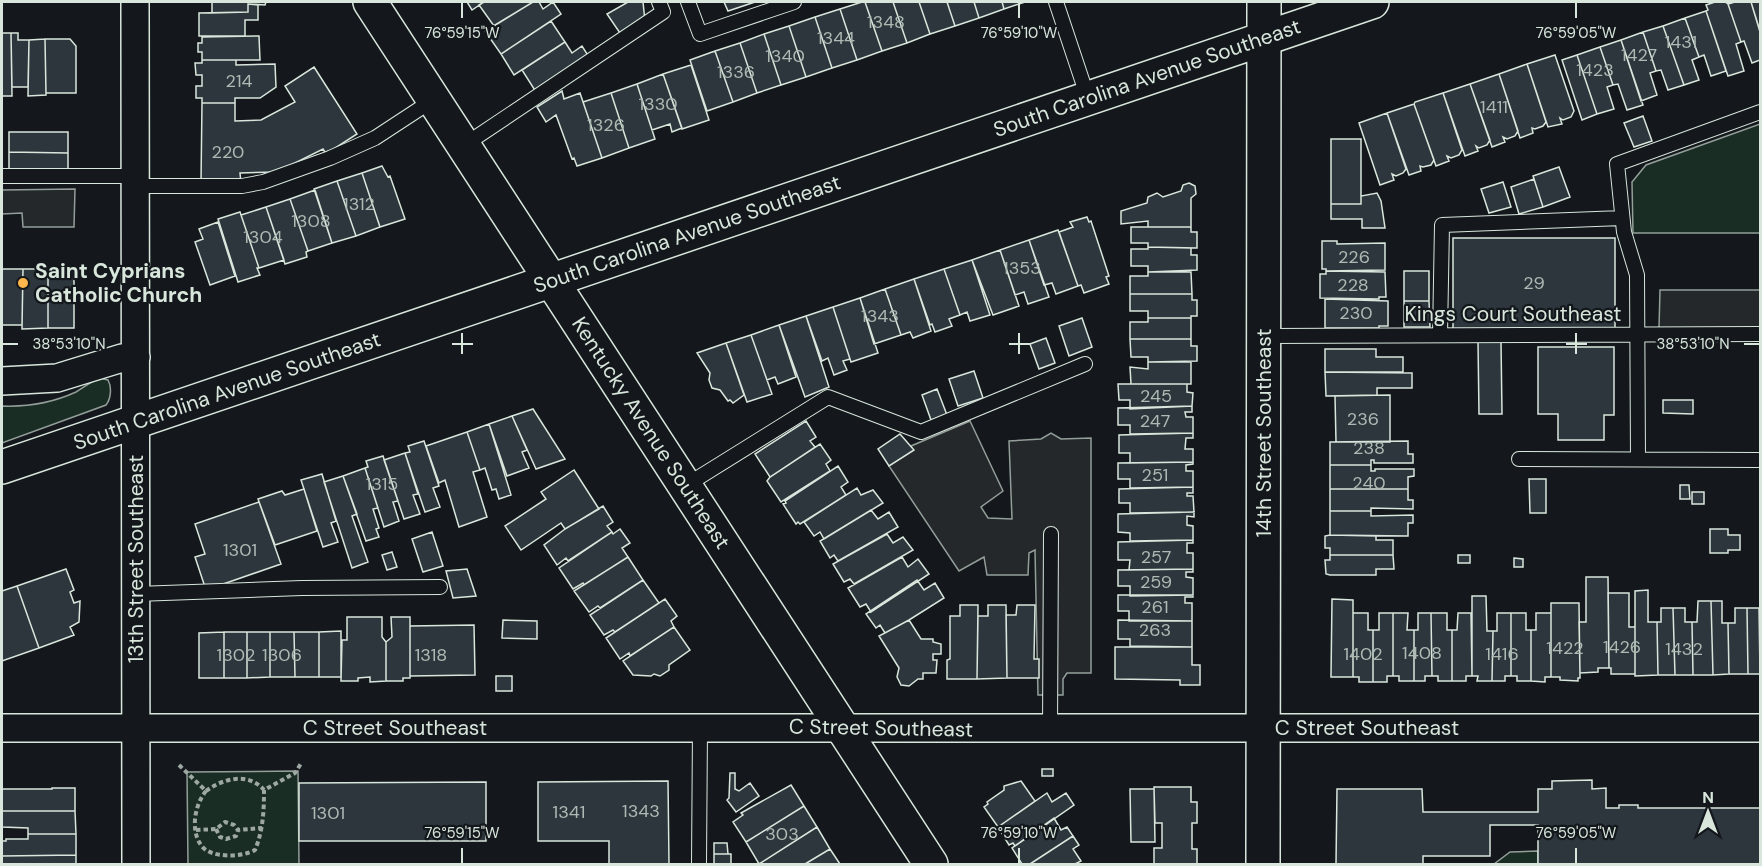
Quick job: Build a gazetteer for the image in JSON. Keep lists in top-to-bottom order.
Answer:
{
  "streets": {
    "street": [
      "South Carolina Avenue Southeast",
      "Kentucky Avenue Southeast",
      "14th Street Southeast",
      "13th Street Southeast",
      "C Street Southeast"
    ],
    "lane": ["Kings Court Southeast"]
  },
  "crossings": [
    ["South Carolina Avenue Southeast", "Kentucky Avenue Southeast"],
    ["South Carolina Avenue Southeast", "14th Street Southeast"],
    ["South Carolina Avenue Southeast", "13th Street Southeast"],
    ["Kings Court Southeast", "14th Street Southeast"],
    ["Kentucky Avenue Southeast", "C Street Southeast"],
    ["14th Street Southeast", "C Street Southeast"],
    ["13th Street Southeast", "C Street Southeast"]
  ],
  "places": ["Saint Cyprians Catholic Church"],
  "house_numbers": [
    "1348",
    "1344",
    "1431",
    "1427",
    "1340",
    "1423",
    "1336",
    "214",
    "1330",
    "1411",
    "1326",
    "220",
    "1312",
    "1308",
    "1304",
    "226",
    "1353",
    "29",
    "228",
    "230",
    "1343",
    "245",
    "236",
    "247",
    "238",
    "251",
    "240",
    "1315",
    "1301",
    "257",
    "259",
    "261",
    "263",
    "1426",
    "1422",
    "1432",
    "1408",
    "1402",
    "1416",
    "1302",
    "1306",
    "1318",
    "1343",
    "1341",
    "1301",
    "303"
  ],
  "north": "top",
  "coordinates": [
    "76°59'15\"W",
    "76°59'10\"W",
    "76°59'05\"W",
    "38°53'10\"N"
  ]
}
